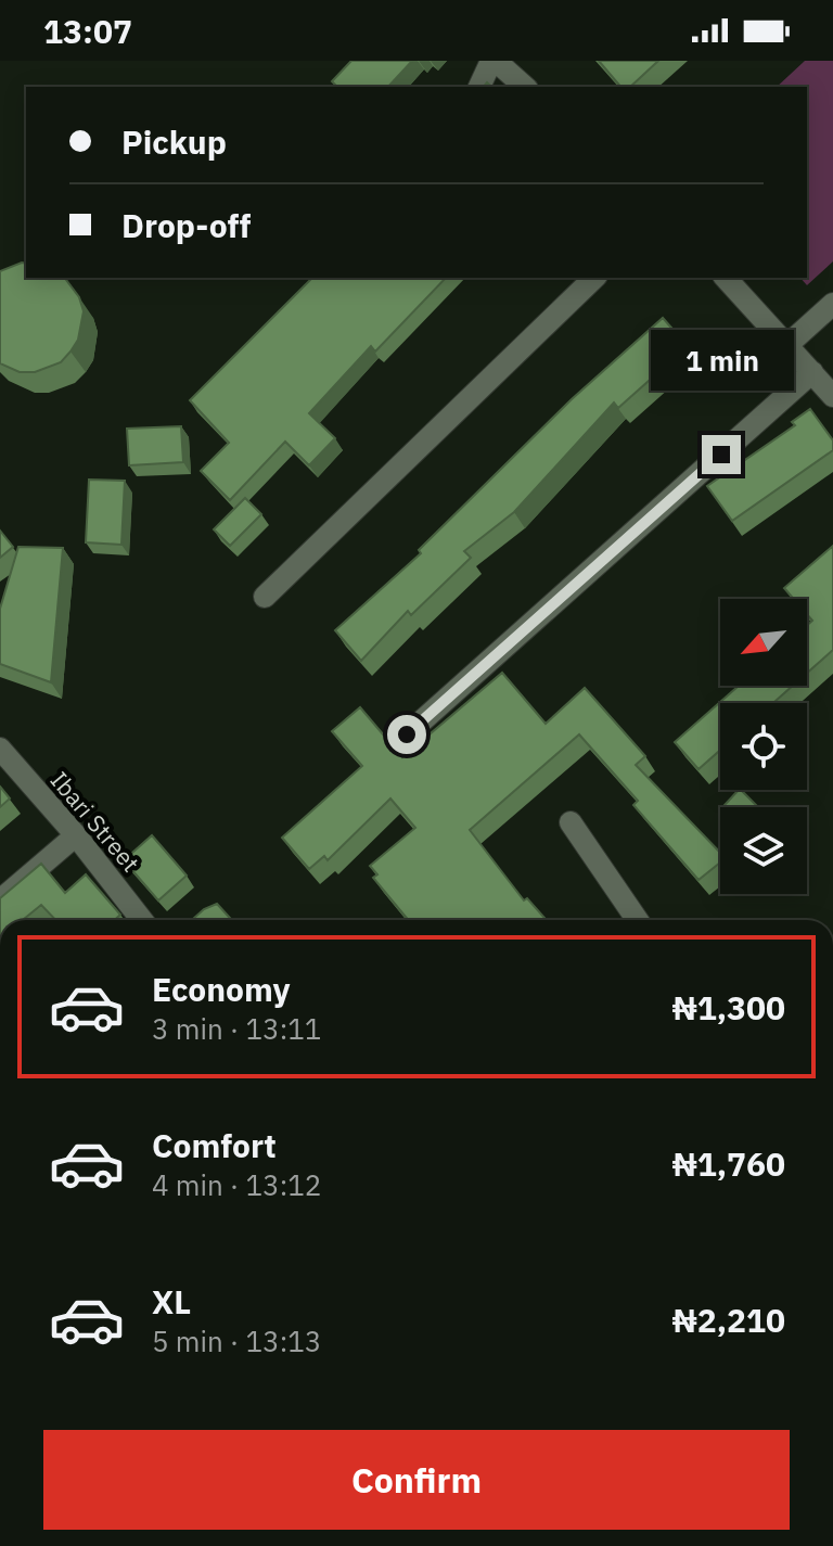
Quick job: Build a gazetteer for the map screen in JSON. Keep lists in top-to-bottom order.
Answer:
{
  "streets": {
    "street": ["Ibari Street"]
  },
  "north": "bottom left",
  "page": {
    "status": "13:07",
    "banner": ["Pickup", "Drop-off"],
    "bubble": "1 min",
    "list": [
      {
        "name": "Economy",
        "note": "3 min · 13:11",
        "value": "₦1,300"
      },
      {
        "name": "Comfort",
        "note": "4 min · 13:12",
        "value": "₦1,760"
      },
      {
        "name": "XL",
        "note": "5 min · 13:13",
        "value": "₦2,210"
      }
    ],
    "buttons": "Confirm"
  }
}
